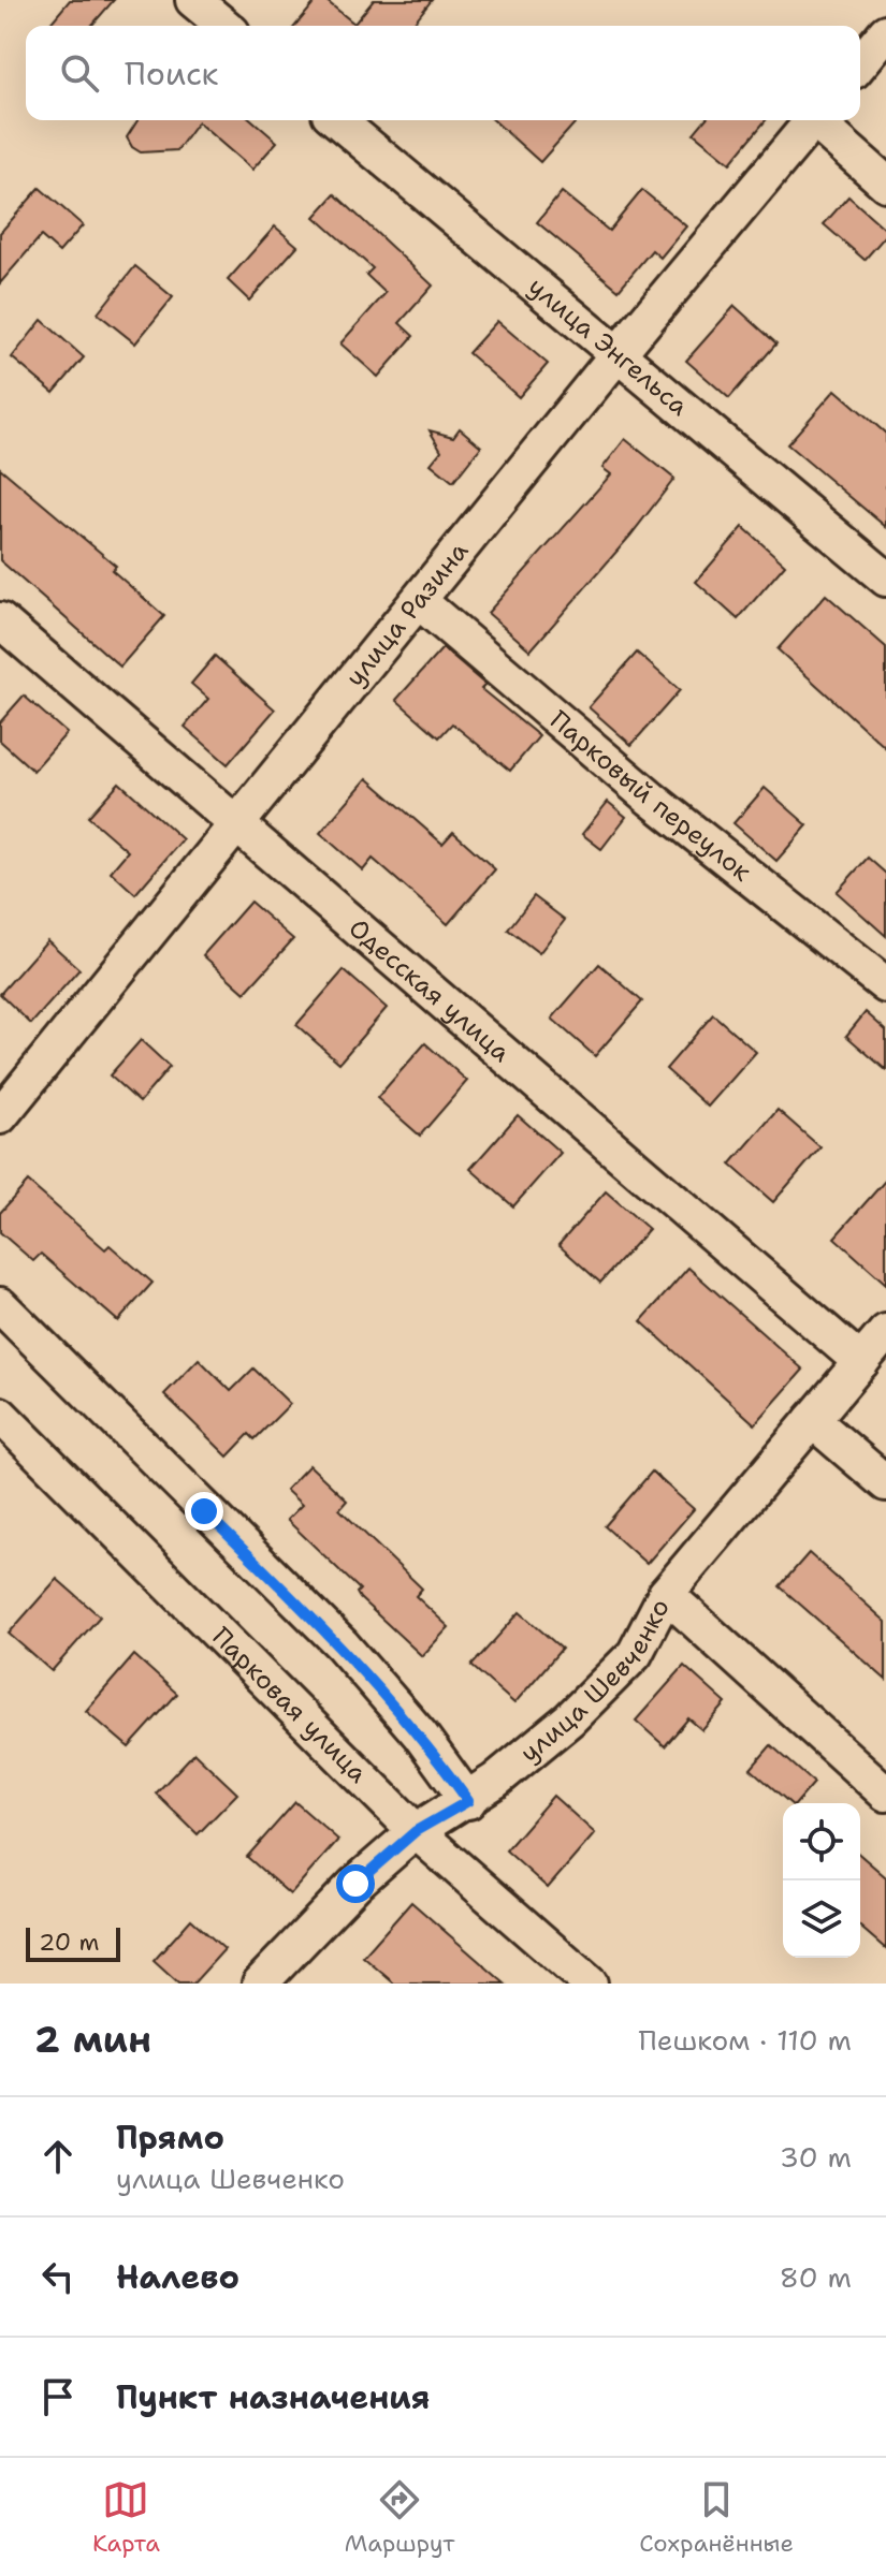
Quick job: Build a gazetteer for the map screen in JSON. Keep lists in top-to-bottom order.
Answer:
{
  "streets": {
    "street": [
      "улица Энгельса",
      "улица Разина",
      "Парковый переулок",
      "Одесская улица",
      "улица Шевченко",
      "Парковая улица"
    ]
  },
  "crossings": [
    ["улица Энгельса", "улица Разина"],
    ["улица Разина", "Парковый переулок"],
    ["улица Разина", "Одесская улица"],
    ["Одесская улица", "улица Шевченко"],
    ["улица Шевченко", "Парковая улица"]
  ],
  "scale_bar": "20 m",
  "page": {
    "search": "Поиск",
    "scale": "20 m",
    "heading": ["2 мин", "Пешком · 110 m"],
    "list": [
      ["Прямо", "улица Шевченко", "30 m"],
      ["Налево", "80 m"],
      "Пункт назначения"
    ],
    "nav": ["Карта", "Маршрут", "Сохранённые"]
  }
}
